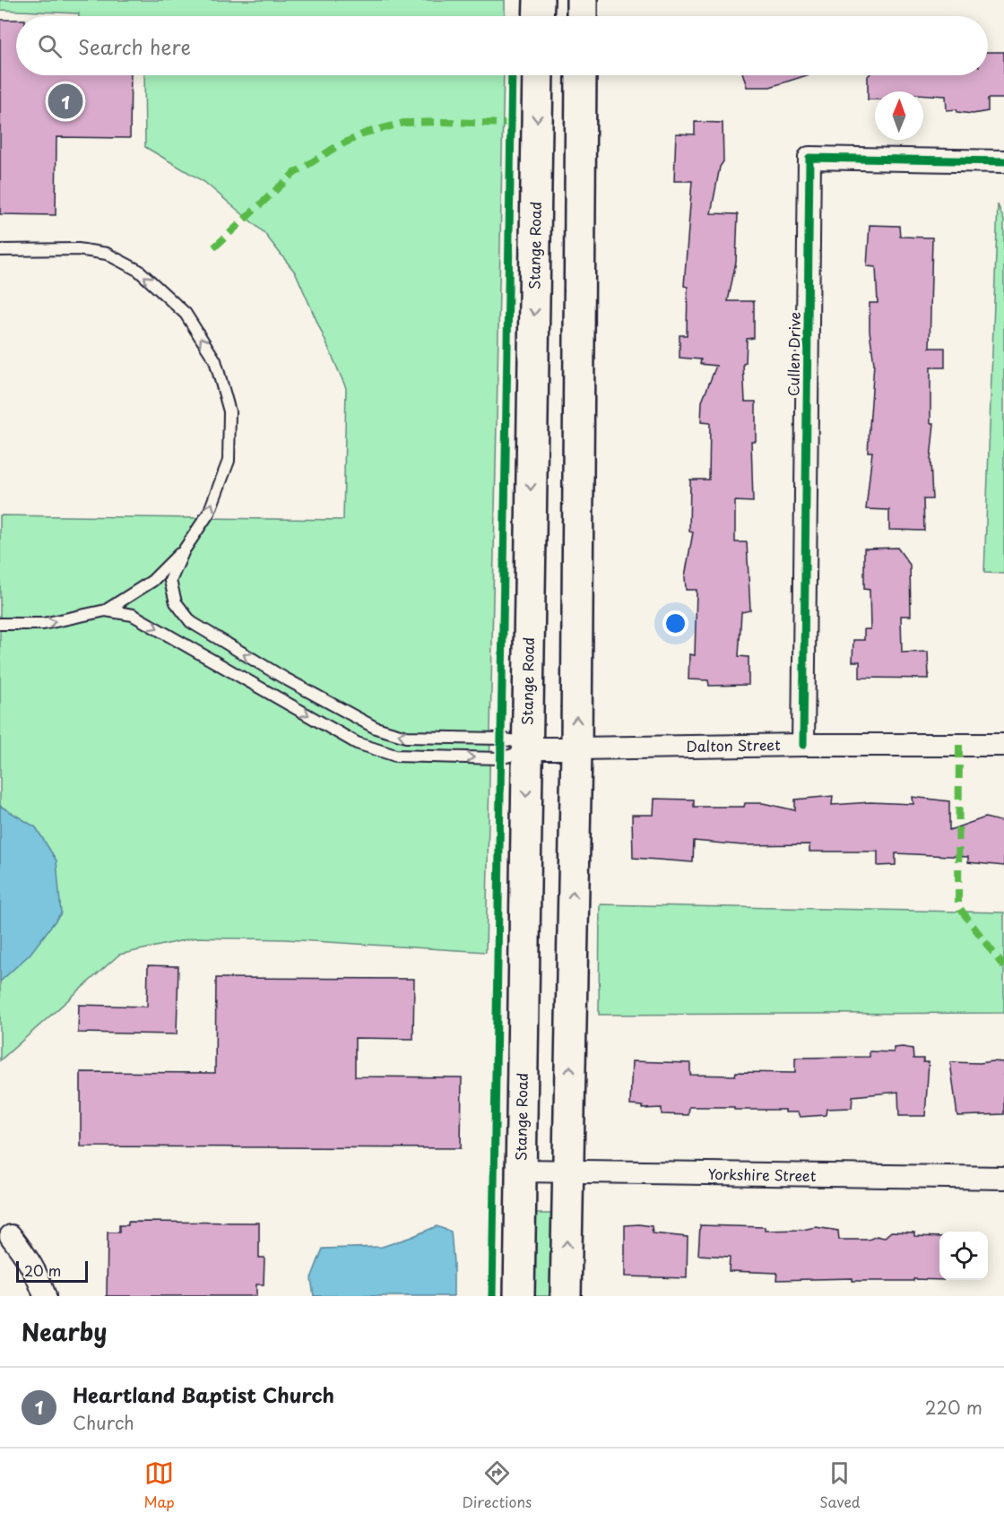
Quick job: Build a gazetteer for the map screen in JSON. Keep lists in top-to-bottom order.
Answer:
{
  "streets": {
    "main road": ["Stange Road"],
    "street": ["Cullen Drive", "Dalton Street", "Yorkshire Street"]
  },
  "crossings": [
    ["Stange Road", "Dalton Street"],
    ["Stange Road", "Yorkshire Street"],
    ["Cullen Drive", "Dalton Street"]
  ],
  "scale_bar": "20 m",
  "north": "top",
  "page": {
    "search": "Search here",
    "pins": "1",
    "scale": "20 m",
    "heading": "Nearby",
    "list": [
      {
        "mark": "1",
        "name": "Heartland Baptist Church",
        "note": "Church",
        "value": "220 m"
      }
    ],
    "nav": ["Map", "Directions", "Saved"]
  }
}
